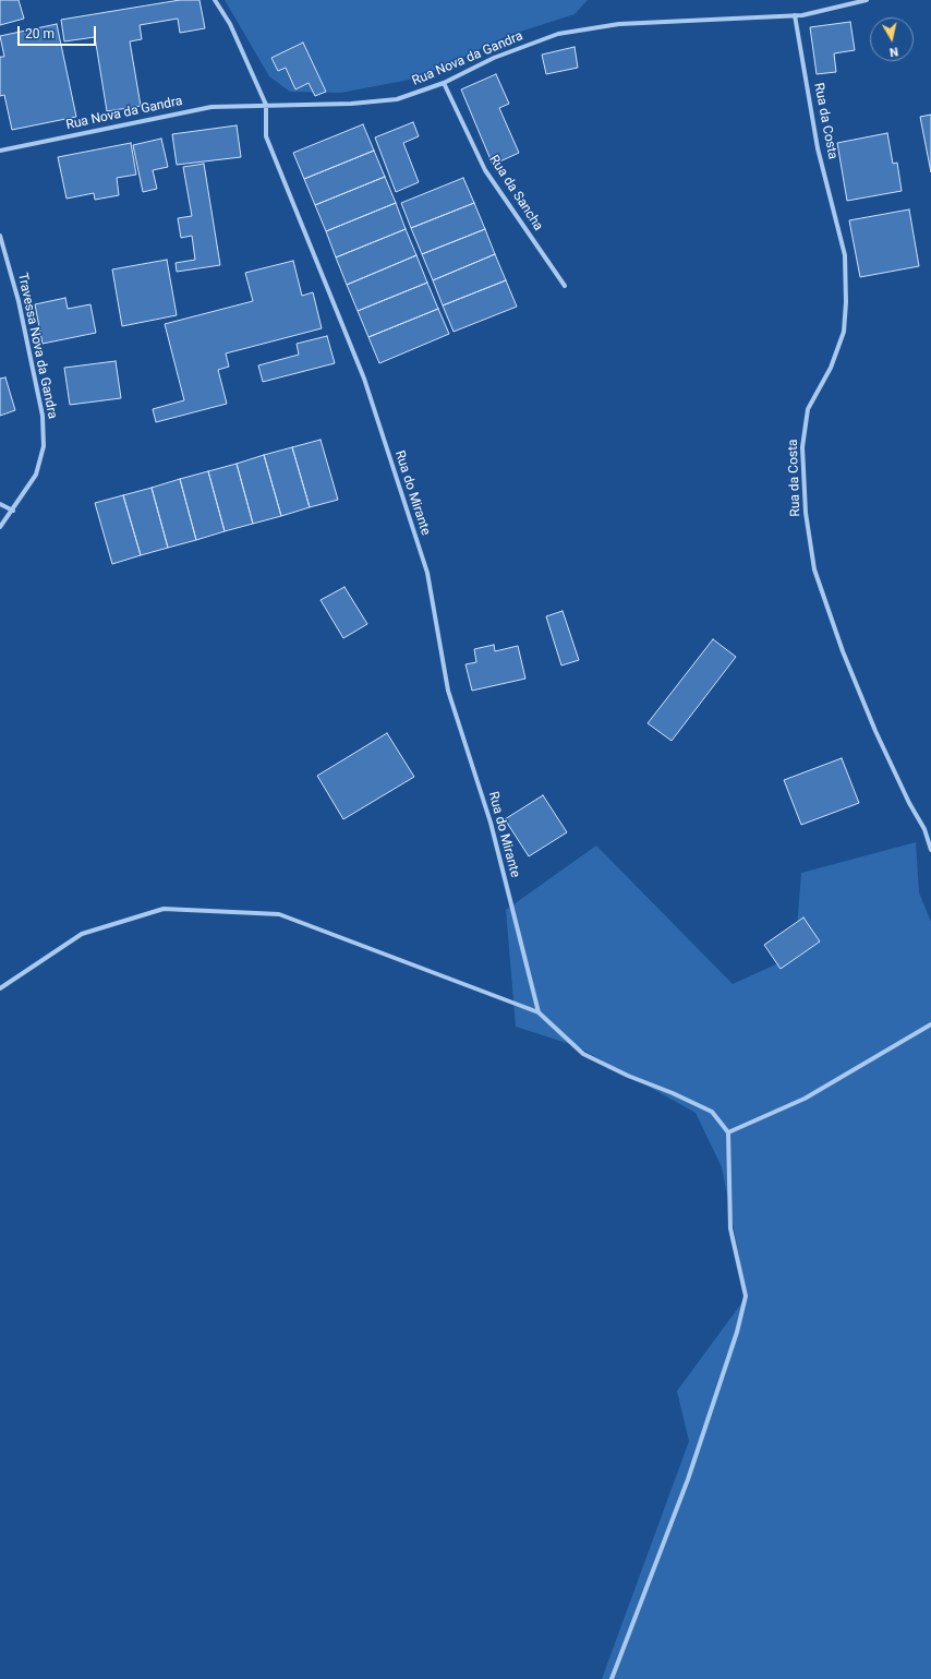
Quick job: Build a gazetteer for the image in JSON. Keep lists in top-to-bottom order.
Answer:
{
  "streets": {
    "street": [
      "Rua Nova da Gandra",
      "Rua da Costa",
      "Rua da Sancha",
      "Travessa Nova da Gandra",
      "Rua do Mirante"
    ]
  },
  "crossings": [
    ["Rua Nova da Gandra", "Rua da Costa"],
    ["Rua Nova da Gandra", "Rua da Sancha"],
    ["Rua Nova da Gandra", "Rua do Mirante"]
  ],
  "scale_bar": "20 m",
  "north": "bottom"
}
